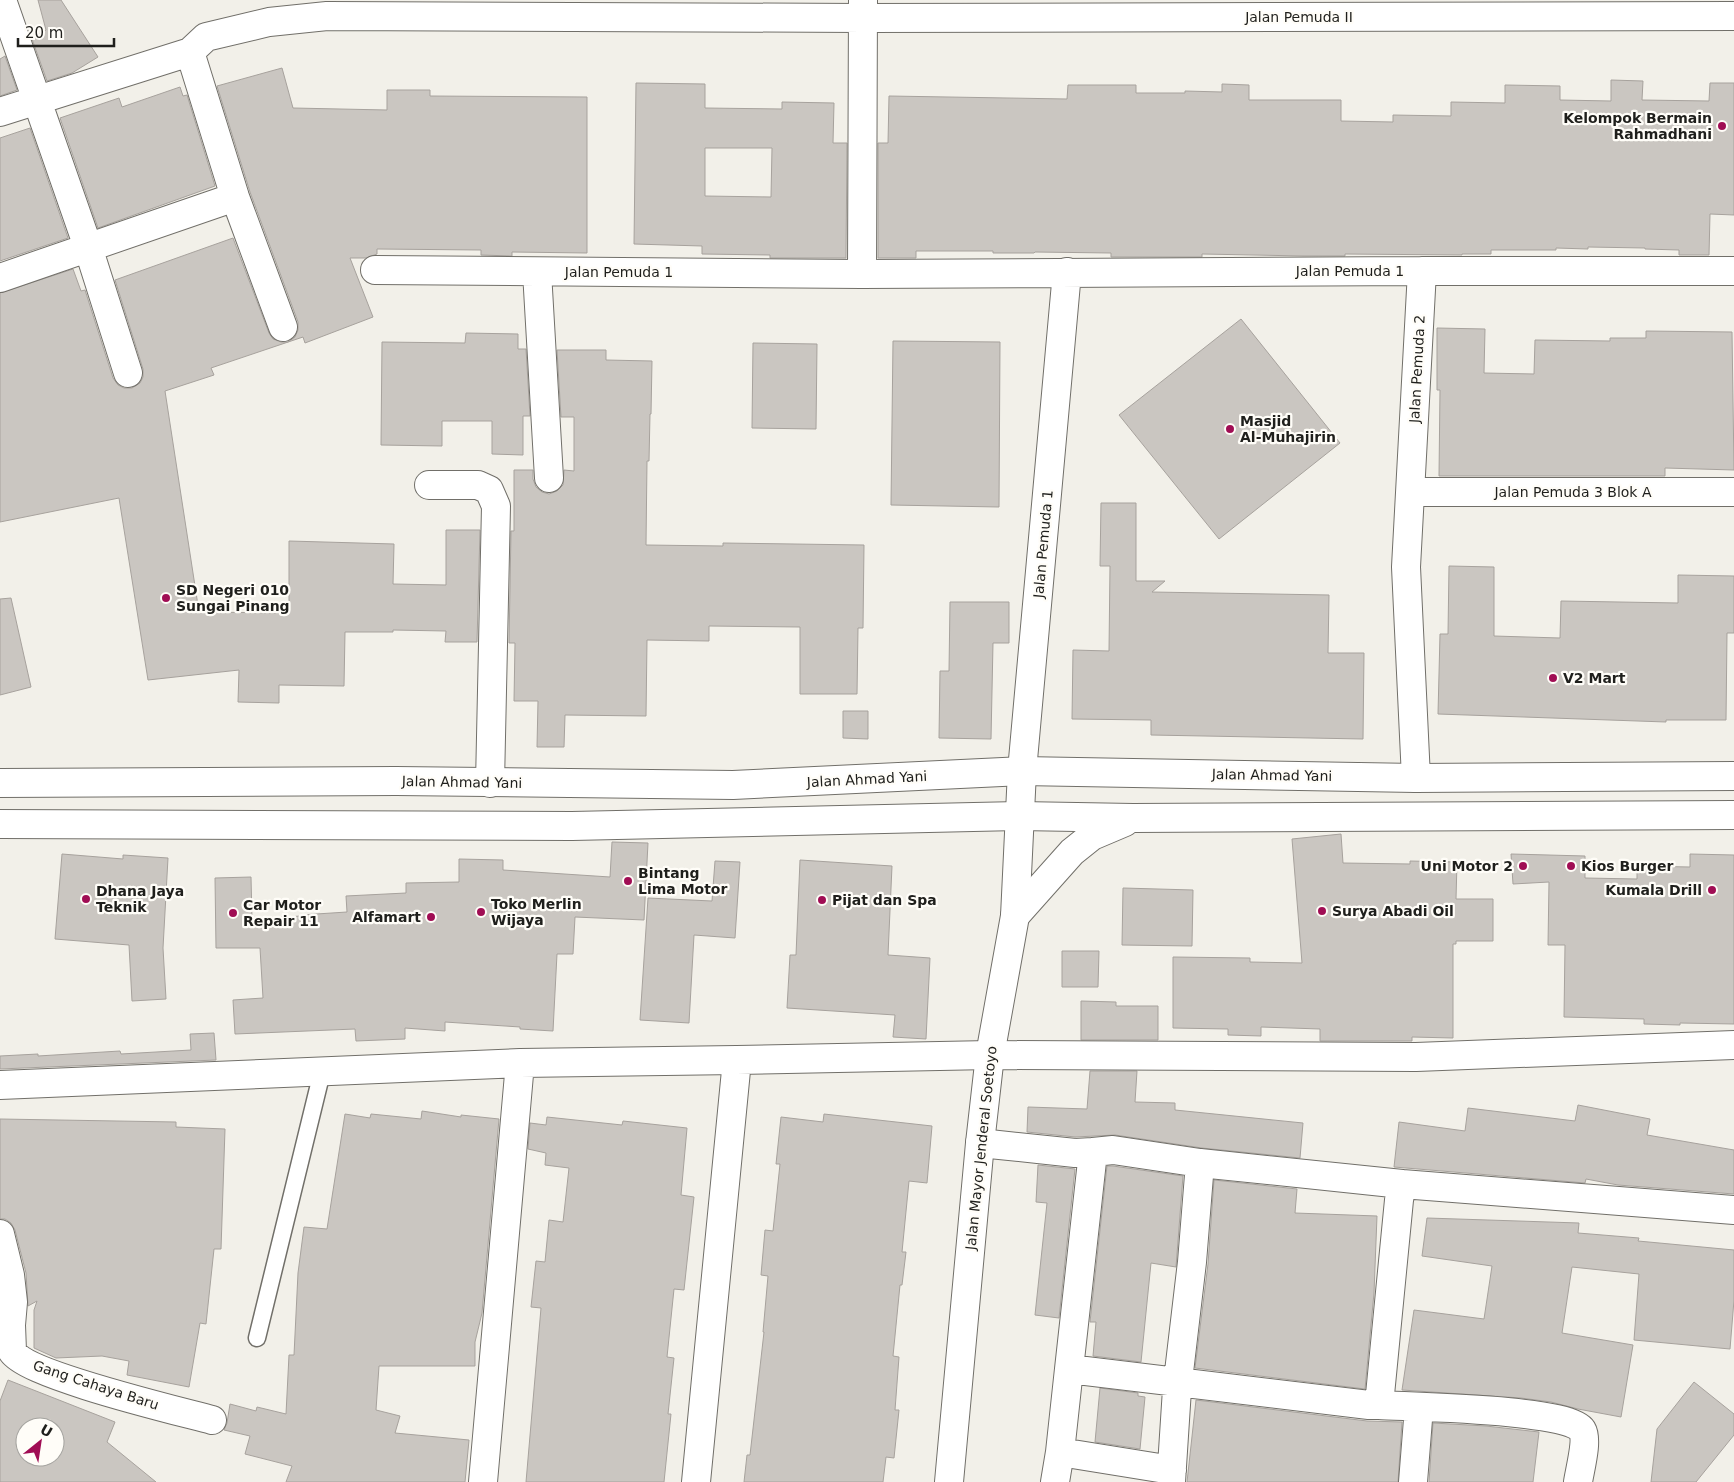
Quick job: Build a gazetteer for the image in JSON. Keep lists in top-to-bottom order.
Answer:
{
  "streets": {
    "street": [
      "Jalan Pemuda II",
      "Jalan Pemuda 1",
      "Jalan Pemuda 2",
      "Jalan Pemuda 3 Blok A",
      "Jalan Ahmad Yani",
      "Jalan Mayor Jenderal Soetoyo",
      "Gang Cahaya Baru"
    ]
  },
  "crossings": [
    ["Jalan Pemuda 1", "Jalan Pemuda 2"],
    ["Jalan Pemuda 1", "Jalan Ahmad Yani"],
    ["Jalan Pemuda 1", "Jalan Mayor Jenderal Soetoyo"],
    ["Jalan Pemuda 2", "Jalan Pemuda 3 Blok A"],
    ["Jalan Pemuda 2", "Jalan Ahmad Yani"]
  ],
  "places": [
    "Kelompok Bermain Rahmadhani",
    "Masjid Al-Muhajirin",
    "SD Negeri 010 Sungai Pinang",
    "V2 Mart",
    "Uni Motor 2",
    "Kios Burger",
    "Bintang Lima Motor",
    "Kumala Drill",
    "Dhana Jaya Teknik",
    "Pijat dan Spa",
    "Surya Abadi Oil",
    "Toko Merlin Wijaya",
    "Car Motor Repair 11",
    "Alfamart"
  ],
  "scale_bar": "20 m",
  "north": "top right"
}
